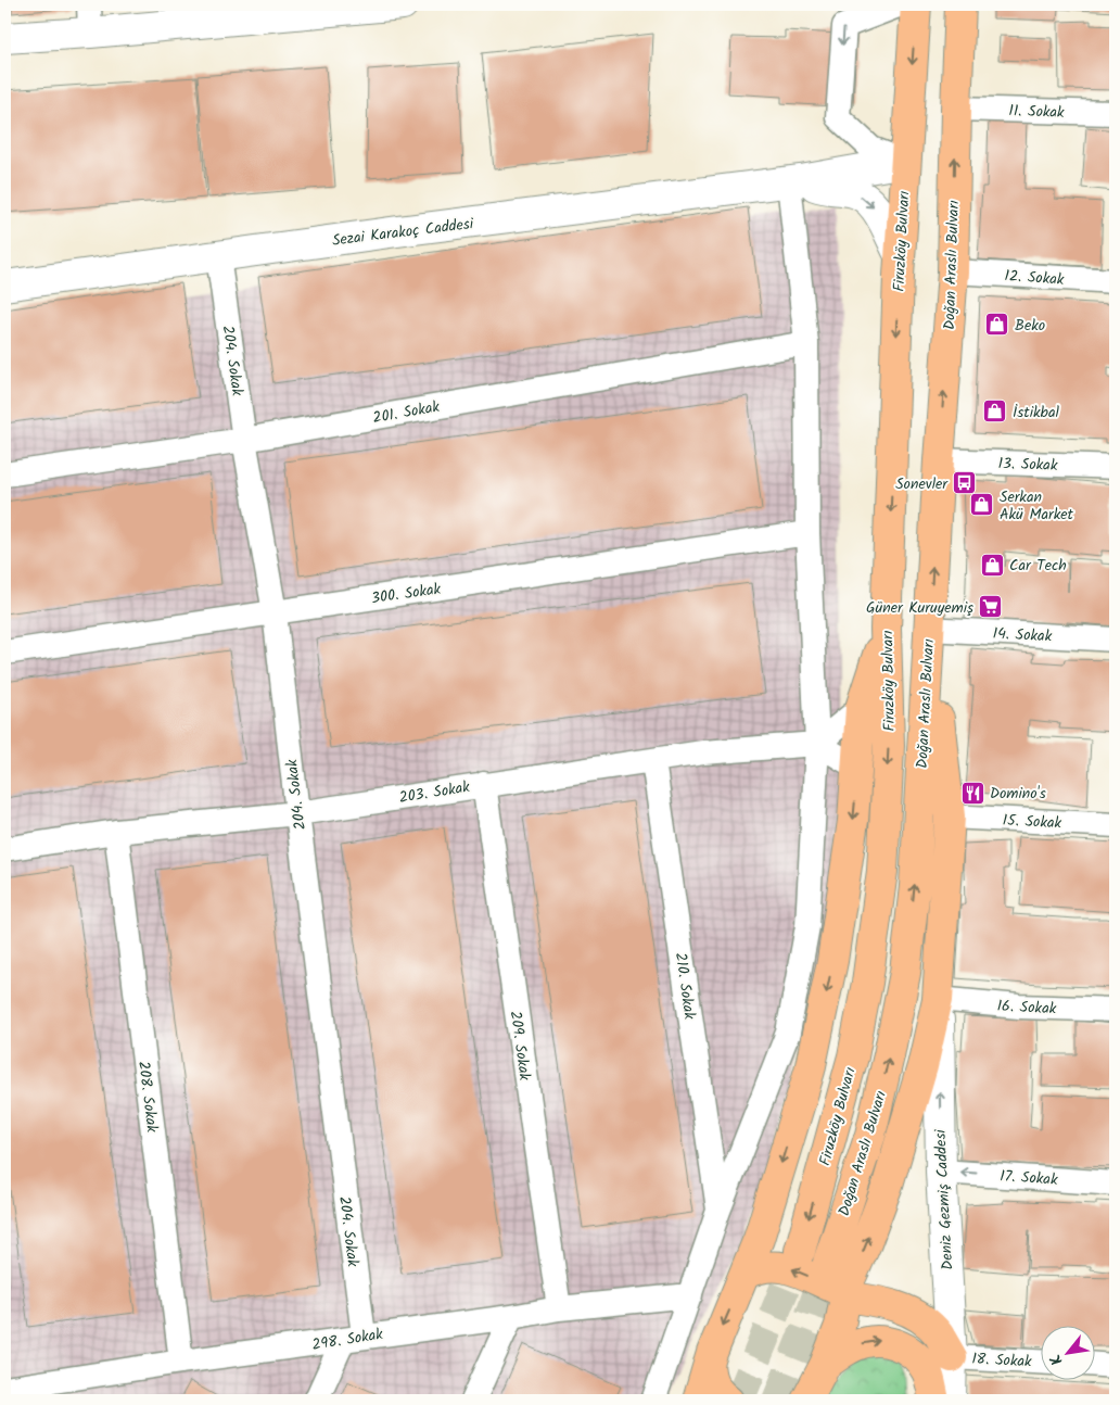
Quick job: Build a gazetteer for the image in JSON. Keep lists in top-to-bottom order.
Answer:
{
  "streets": {
    "main road": ["Firuzköy Bulvarı", "Doğan Araslı Bulvarı"],
    "street": [
      "11. Sokak",
      "Sezai Karakoç Caddesi",
      "12. Sokak",
      "204. Sokak",
      "201. Sokak",
      "13. Sokak",
      "300. Sokak",
      "14. Sokak",
      "203. Sokak",
      "15. Sokak",
      "210. Sokak",
      "16. Sokak",
      "209. Sokak",
      "208. Sokak",
      "17. Sokak",
      "Deniz Gezmiş Caddesi",
      "298. Sokak",
      "18. Sokak"
    ]
  },
  "crossings": [
    ["11. Sokak", "Doğan Araslı Bulvarı"],
    ["Sezai Karakoç Caddesi", "Firuzköy Bulvarı"],
    ["Sezai Karakoç Caddesi", "204. Sokak"],
    ["Doğan Araslı Bulvarı", "12. Sokak"],
    ["Doğan Araslı Bulvarı", "13. Sokak"],
    ["Doğan Araslı Bulvarı", "14. Sokak"],
    ["204. Sokak", "201. Sokak"],
    ["204. Sokak", "300. Sokak"],
    ["204. Sokak", "203. Sokak"],
    ["204. Sokak", "298. Sokak"],
    ["203. Sokak", "210. Sokak"],
    ["203. Sokak", "209. Sokak"],
    ["203. Sokak", "208. Sokak"],
    ["16. Sokak", "Deniz Gezmiş Caddesi"],
    ["209. Sokak", "298. Sokak"],
    ["208. Sokak", "298. Sokak"],
    ["17. Sokak", "Deniz Gezmiş Caddesi"],
    ["Deniz Gezmiş Caddesi", "18. Sokak"]
  ],
  "one_way": ["17. Sokak"],
  "places": {
    "shop": [
      "Beko",
      "İstikbal",
      "Serkan Akü Market",
      "Car Tech"
    ],
    "bus stop": ["Sonevler"],
    "supermarket": ["Güner Kuruyemiş"],
    "restaurant": ["Domino's"]
  },
  "north": "bottom left"
}
